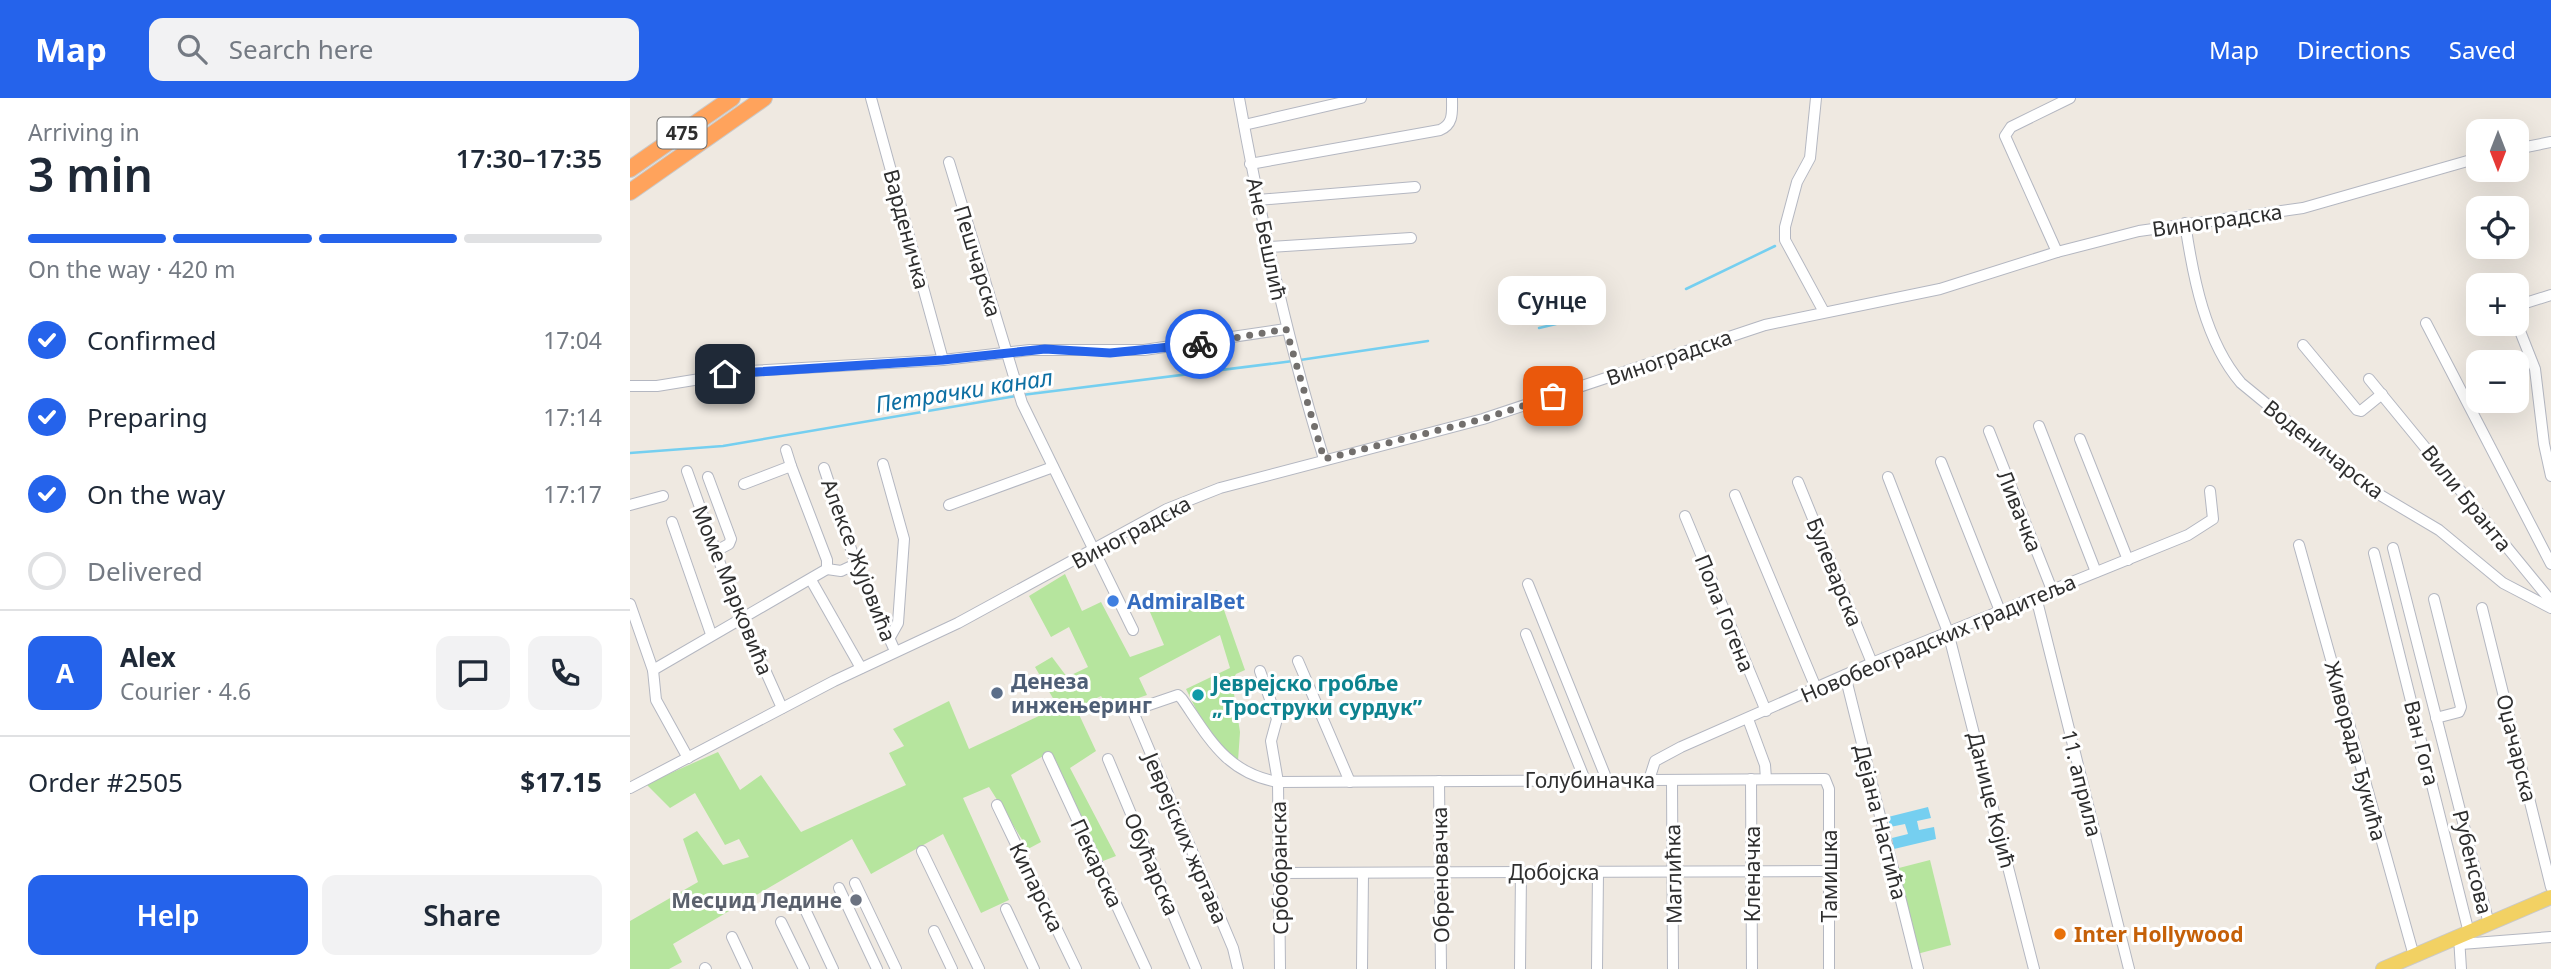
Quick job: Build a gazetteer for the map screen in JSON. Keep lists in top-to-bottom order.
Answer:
{
  "streets": {
    "highway": ["475"],
    "street": [
      "Виноградска",
      "Варденичка",
      "Ане Бешлић",
      "Пешчарска",
      "Воденичарска",
      "Вили Бранта",
      "Ливачка",
      "Алексе Жујовића",
      "Булеварска",
      "Моме Марковића",
      "Пола Гогена",
      "Новобеоградских градитеља",
      "Ван Гога",
      "Оџачарска",
      "Живорада Ђукића",
      "Голубиначка",
      "11. априла",
      "Данице Којић",
      "Дејана Настића",
      "Јеврејских жртава",
      "Рубенсова",
      "Пекарска",
      "Обућарска",
      "Србобранска",
      "Добојска",
      "Маглићка",
      "Кленачка",
      "Обреновачка",
      "Тамишка",
      "Кипарска"
    ]
  },
  "crossings": [
    ["Виноградска", "Ане Бешлић"],
    ["Виноградска", "Пешчарска"],
    ["Виноградска", "Воденичарска"],
    ["Виноградска", "Алексе Жујовића"],
    ["Виноградска", "Моме Марковића"],
    ["Ливачка", "Новобеоградских градитеља"],
    ["Булеварска", "Новобеоградских градитеља"],
    ["Пола Гогена", "Новобеоградских градитеља"],
    ["Новобеоградских градитеља", "Голубиначка"],
    ["Новобеоградских градитеља", "11. априла"],
    ["Новобеоградских градитеља", "Данице Којић"],
    ["Новобеоградских градитеља", "Дејана Настића"],
    ["Голубиначка", "Србобранска"],
    ["Голубиначка", "Маглићка"],
    ["Голубиначка", "Кленачка"],
    ["Голубиначка", "Обреновачка"],
    ["Голубиначка", "Тамишка"],
    ["Јеврејских жртава", "Србобранска"],
    ["Србобранска", "Добојска"],
    ["Добојска", "Маглићка"],
    ["Добојска", "Кленачка"],
    ["Добојска", "Обреновачка"],
    ["Добојска", "Тамишка"]
  ],
  "water": ["Петрачки канал"],
  "places": [
    "Сунце",
    "AdmiralBet",
    "Денеза инжењеринг",
    "Јеврејско гробље „Троструки сурдук”",
    "Месџид Ледине",
    "Inter Hollywood"
  ],
  "north": "bottom",
  "page": {
    "header": "Map",
    "search": "Search here",
    "nav": ["Map", "Directions", "Saved"],
    "heading": ["3 min", "Arriving in", "17:30–17:35"],
    "panel": [
      "Alex",
      "Courier · 4.6",
      "Order #2505",
      "$17.15"
    ],
    "map_buttons": ["+", "−"],
    "bar": "On the way · 420 m",
    "bubble": "Сунце",
    "list": [
      ["Confirmed", "17:04"],
      ["Preparing", "17:14"],
      ["On the way", "17:17"],
      "Delivered"
    ],
    "round": "A",
    "buttons": ["Help", "Share"]
  }
}
